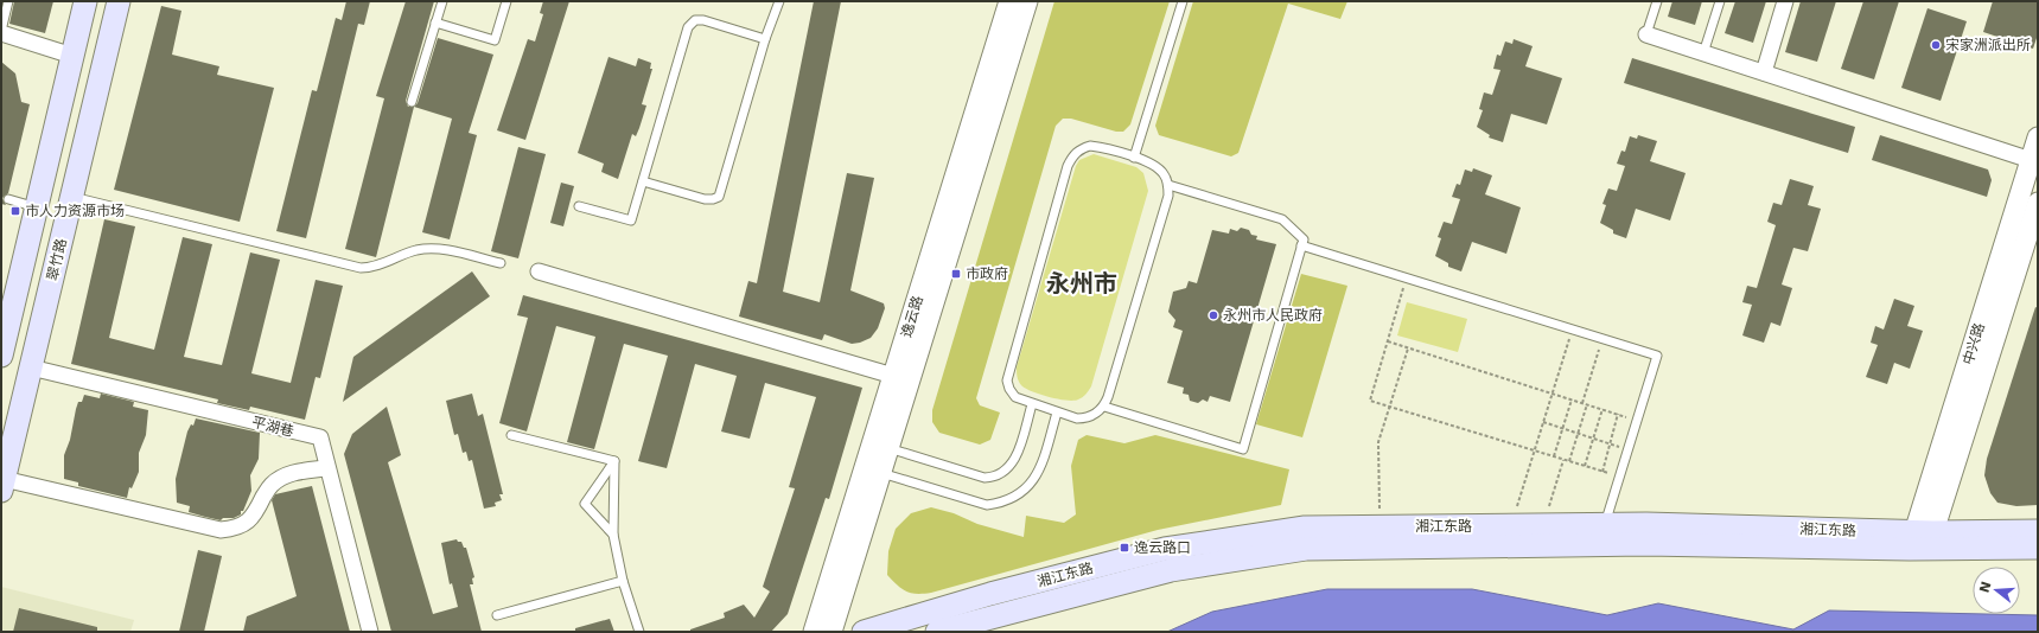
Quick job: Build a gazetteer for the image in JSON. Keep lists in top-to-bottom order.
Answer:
{
  "streets": {
    "main road": ["翠竹路", "湘江东路"],
    "street": ["逸云路", "中兴路", "平湖巷"]
  },
  "crossings": [
    ["翠竹路", "平湖巷"],
    ["中兴路", "湘江东路"]
  ],
  "districts": ["永州市"],
  "places": {
    "other": ["宋家洲派出所", "永州市人民政府"],
    "transit": ["市人力资源市场", "市政府", "逸云路口"]
  },
  "north": "left"
}
